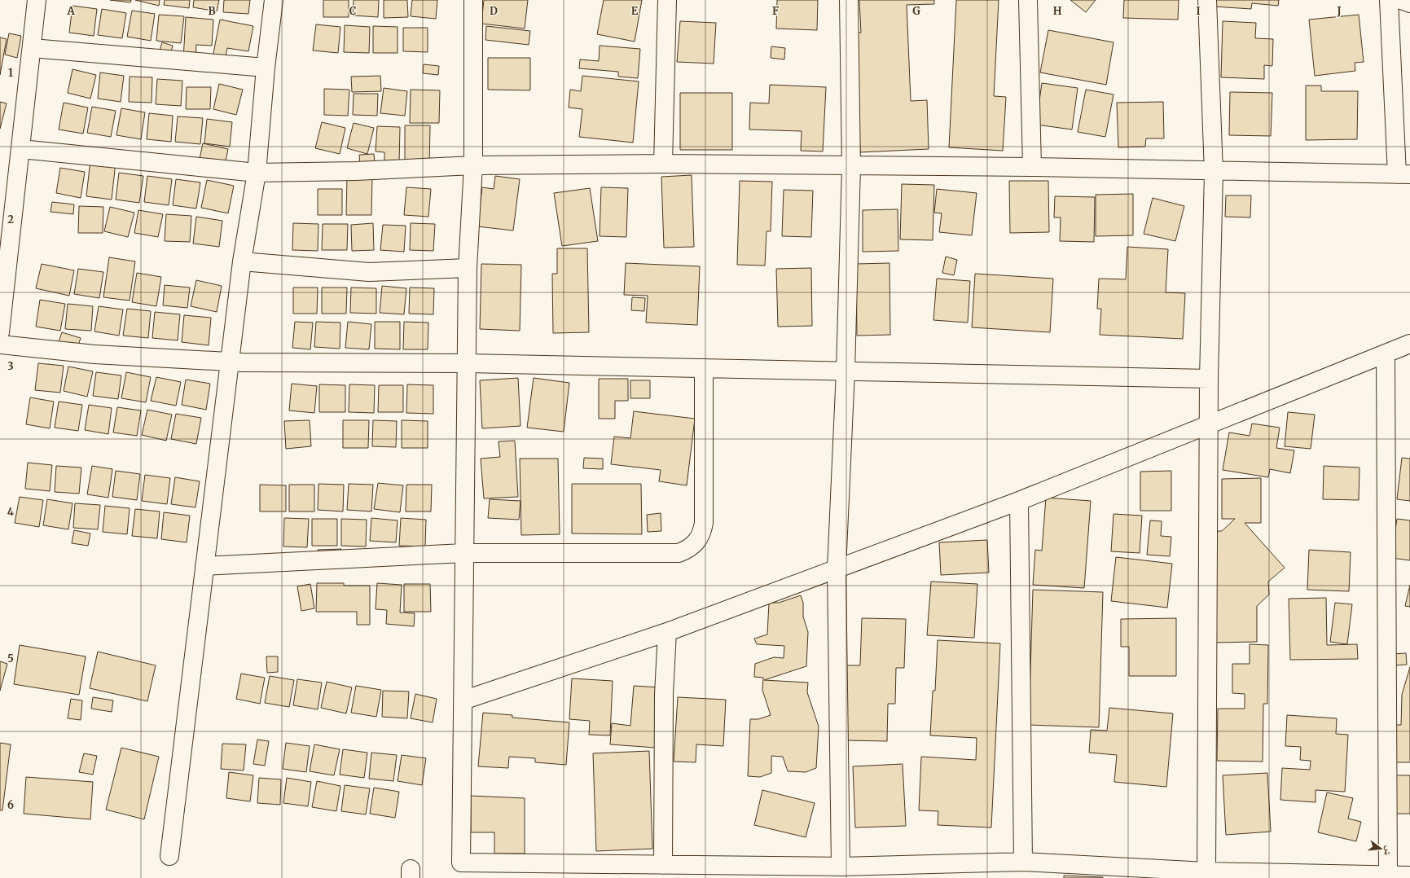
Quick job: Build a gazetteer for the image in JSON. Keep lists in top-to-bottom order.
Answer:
{
  "north": "right",
  "grid": {
    "columns": [
      "A",
      "B",
      "C",
      "D",
      "E",
      "F",
      "G",
      "H",
      "I",
      "J"
    ],
    "rows": [
      "1",
      "2",
      "3",
      "4",
      "5",
      "6"
    ]
  }
}
